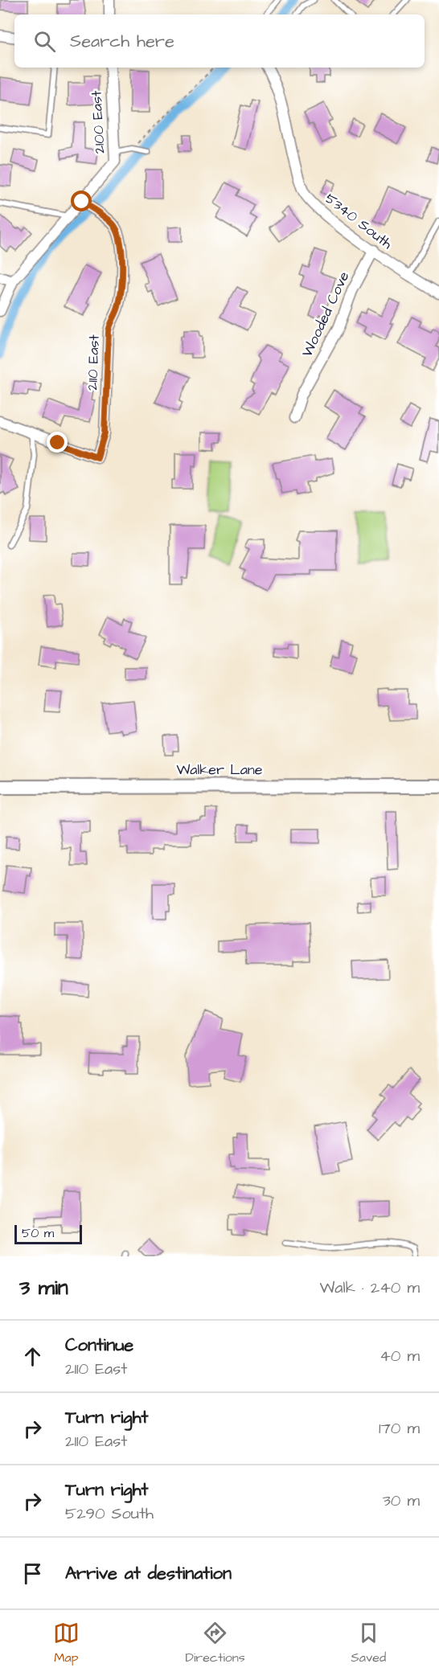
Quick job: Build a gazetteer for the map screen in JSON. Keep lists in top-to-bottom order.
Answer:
{
  "streets": {
    "street": [
      "2100 East",
      "5340 South",
      "Wooded Cove",
      "2110 East",
      "Walker Lane"
    ]
  },
  "crossings": [
    ["2100 East", "2110 East"],
    ["5340 South", "Wooded Cove"]
  ],
  "scale_bar": "50 m",
  "page": {
    "search": "Search here",
    "scale": "50 m",
    "heading": ["3 min", "Walk · 240 m"],
    "list": [
      ["Continue", "2110 East", "40 m"],
      ["Turn right", "2110 East", "170 m"],
      ["Turn right", "5290 South", "30 m"],
      "Arrive at destination"
    ],
    "nav": ["Map", "Directions", "Saved"]
  }
}
